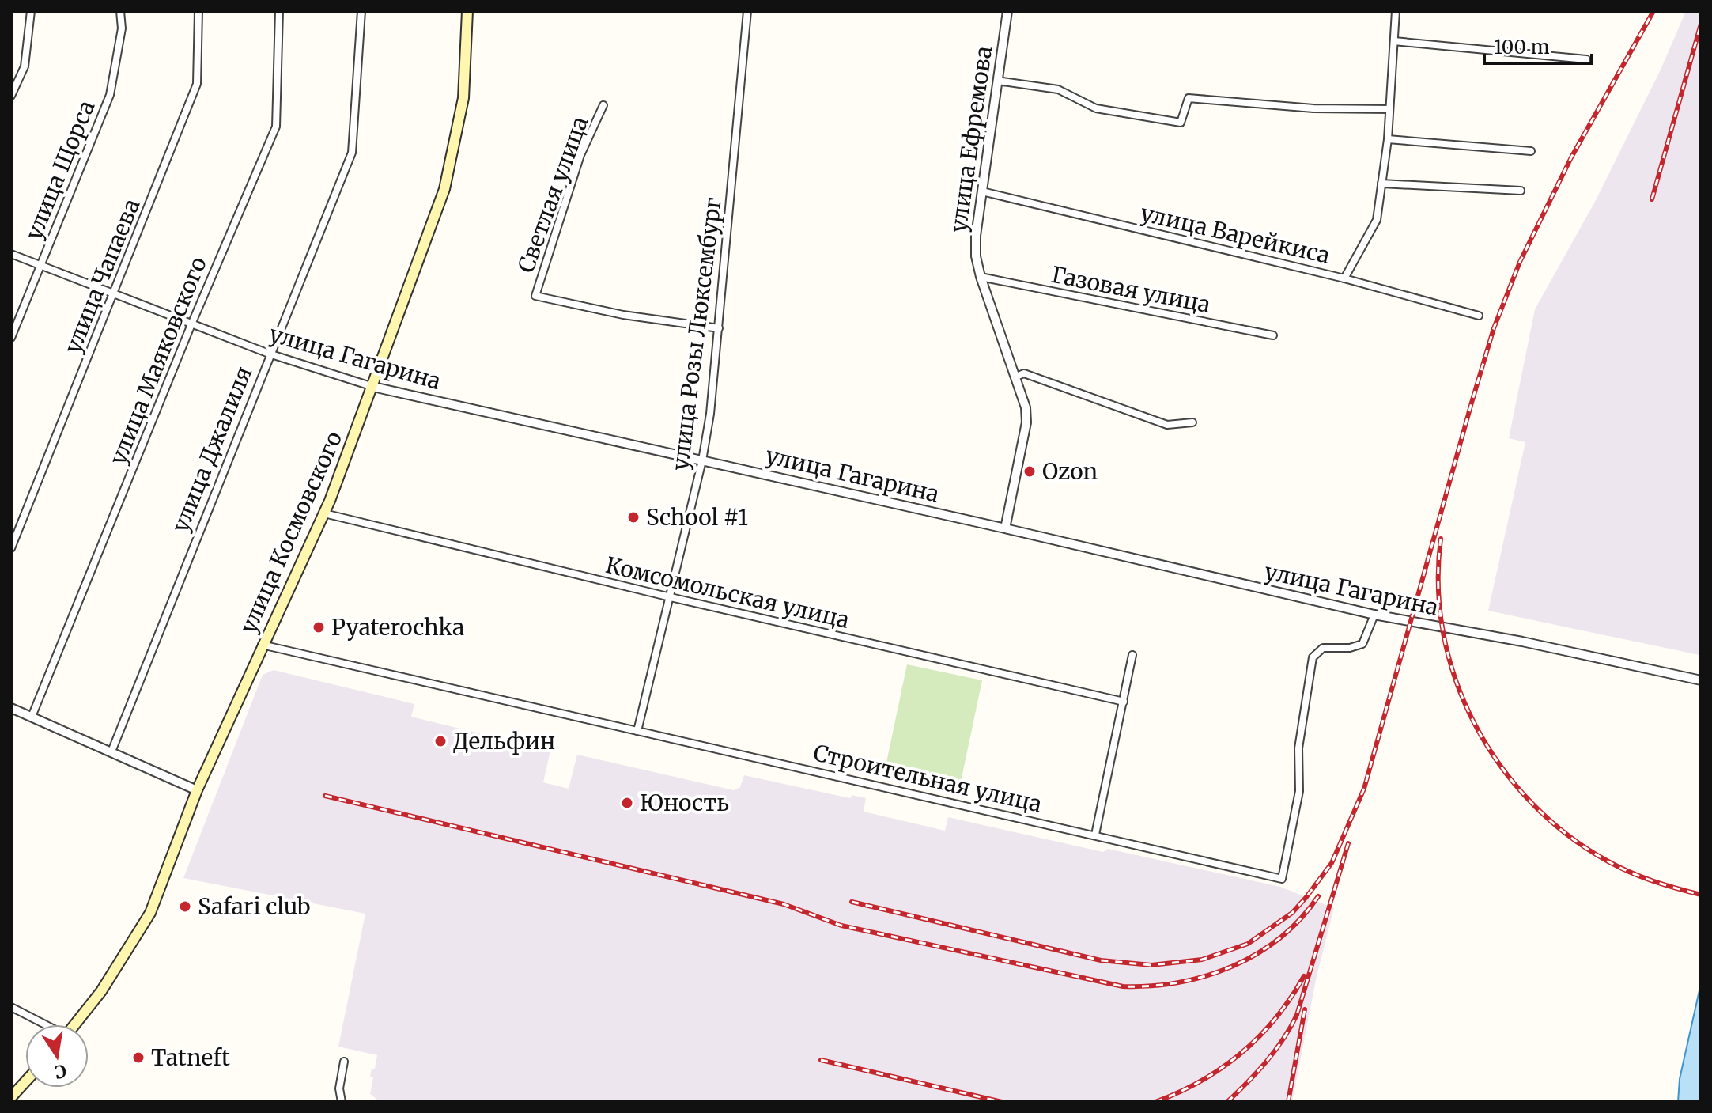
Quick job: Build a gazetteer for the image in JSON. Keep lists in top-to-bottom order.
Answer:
{
  "streets": {
    "main road": ["улица Космовского"],
    "street": [
      "улица Ефремова",
      "улица Щорса",
      "Светлая улица",
      "улица Варейкиса",
      "улица Чапаева",
      "Газовая улица",
      "улица Розы Люксембург",
      "улица Гагарина",
      "улица Маяковского",
      "улица Джалиля",
      "Комсомольская улица",
      "Строительная улица"
    ]
  },
  "crossings": [
    ["улица Ефремова", "улица Варейкиса"],
    ["улица Ефремова", "Газовая улица"],
    ["улица Ефремова", "улица Гагарина"],
    ["улица Щорса", "улица Гагарина"],
    ["Светлая улица", "улица Розы Люксембург"],
    ["улица Чапаева", "улица Гагарина"],
    ["улица Розы Люксембург", "улица Гагарина"],
    ["улица Розы Люксембург", "Комсомольская улица"],
    ["улица Розы Люксембург", "Строительная улица"],
    ["улица Гагарина", "улица Маяковского"],
    ["улица Гагарина", "улица Джалиля"],
    ["улица Гагарина", "улица Космовского"],
    ["улица Гагарина", "Строительная улица"],
    ["улица Космовского", "Комсомольская улица"],
    ["улица Космовского", "Строительная улица"]
  ],
  "places": [
    "Ozon",
    "School #1",
    "Pyaterochka",
    "Дельфин",
    "Юность",
    "Safari club",
    "Tatneft"
  ],
  "scale_bar": "100 m",
  "north": "bottom"
}
